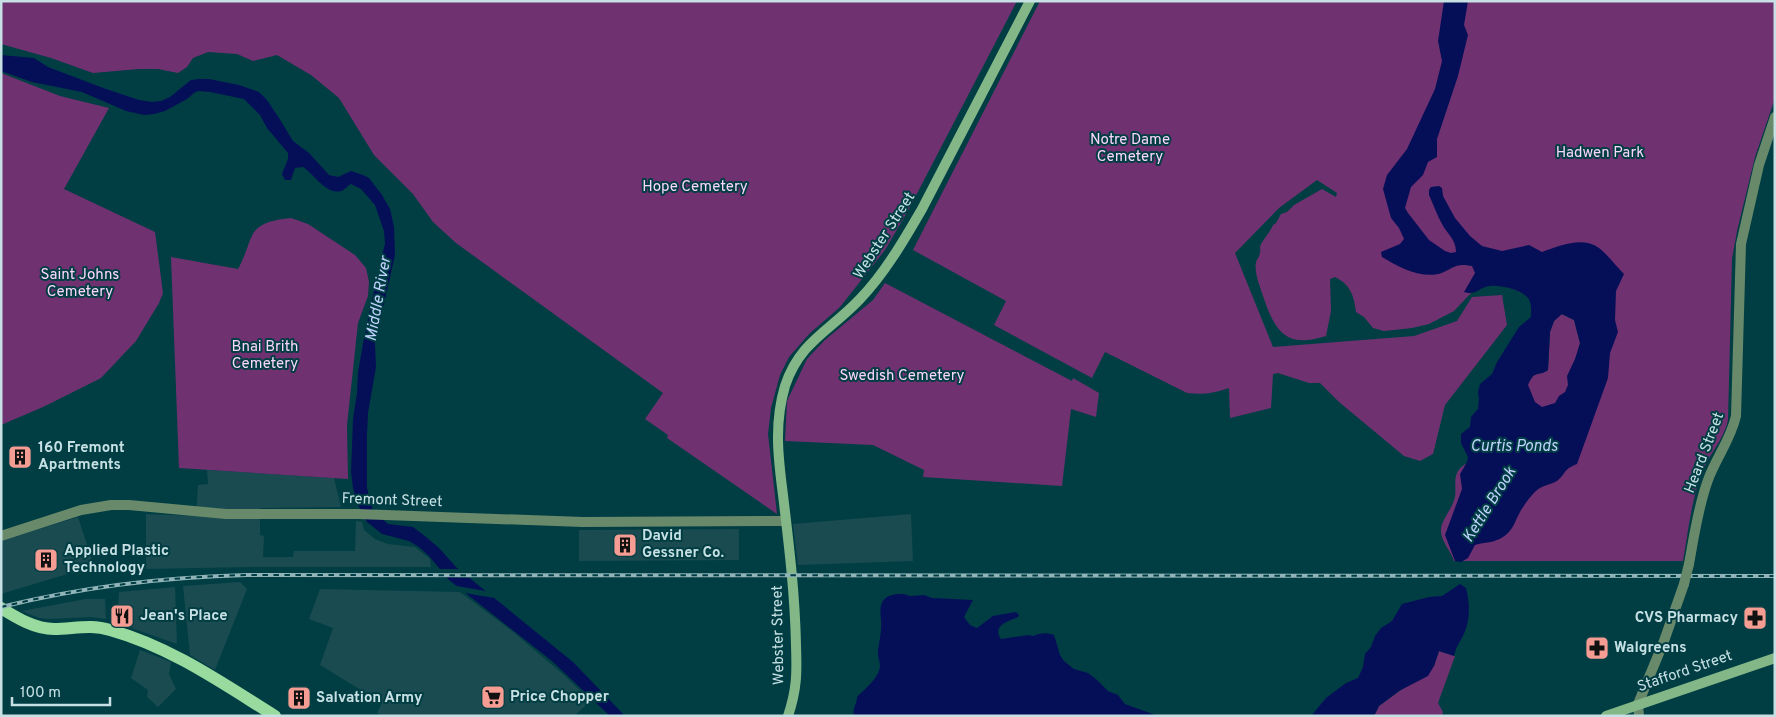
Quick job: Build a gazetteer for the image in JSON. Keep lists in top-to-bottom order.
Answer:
{
  "streets": {
    "main road": ["Webster Street", "Stafford Street"],
    "street": ["Heard Street", "Fremont Street"]
  },
  "crossings": [
    ["Webster Street", "Fremont Street"],
    ["Heard Street", "Stafford Street"]
  ],
  "water": ["Middle River", "Curtis Ponds", "Kettle Brook"],
  "parks": [
    "Notre Dame Cemetery",
    "Hadwen Park",
    "Hope Cemetery",
    "Saint Johns Cemetery",
    "Bnai Brith Cemetery",
    "Swedish Cemetery"
  ],
  "places": {
    "building": [
      "160 Fremont Apartments",
      "David Gessner Co.",
      "Applied Plastic Technology",
      "Salvation Army"
    ],
    "restaurant": ["Jean's Place"],
    "pharmacy": ["CVS Pharmacy", "Walgreens"],
    "supermarket": ["Price Chopper"]
  },
  "scale_bar": "100 m"
}
